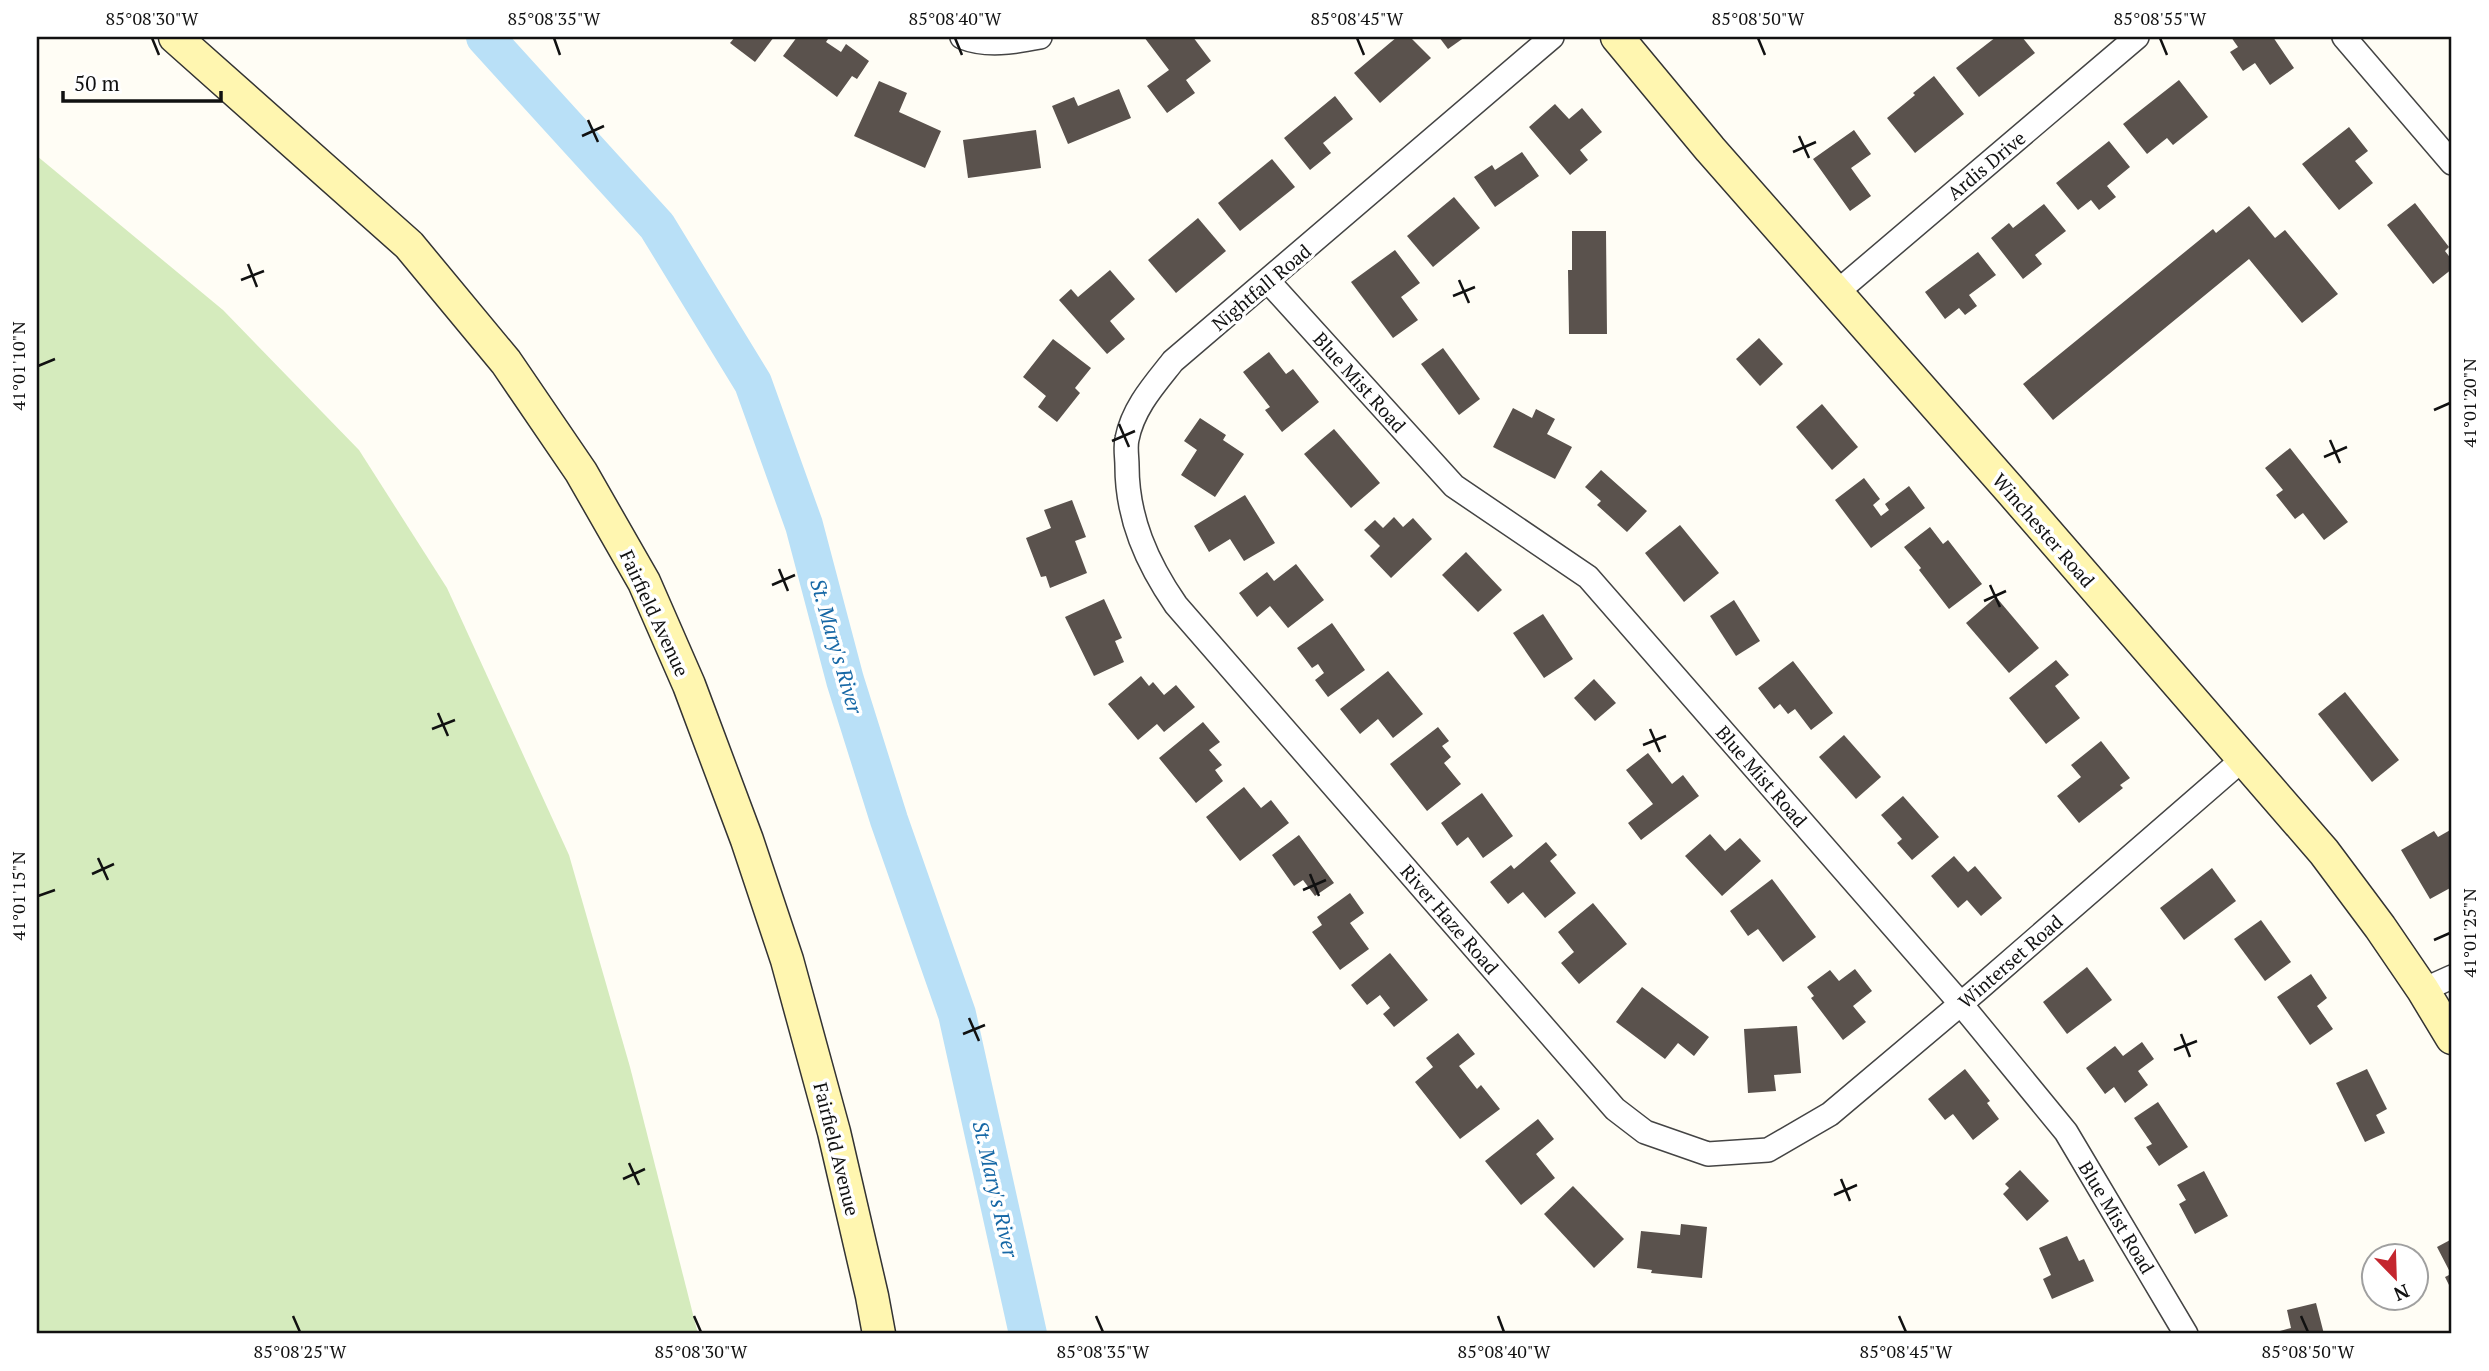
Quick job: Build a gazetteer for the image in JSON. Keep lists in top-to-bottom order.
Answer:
{
  "streets": {
    "main road": ["Winchester Road", "Fairfield Avenue"],
    "street": [
      "Ardis Drive",
      "Nightfall Road",
      "Blue Mist Road",
      "River Haze Road",
      "Winterset Road"
    ]
  },
  "crossings": [
    ["Ardis Drive", "Winchester Road"],
    ["Nightfall Road", "Blue Mist Road"],
    ["Nightfall Road", "River Haze Road"],
    ["Blue Mist Road", "Winterset Road"],
    ["Winchester Road", "Winterset Road"],
    ["River Haze Road", "Winterset Road"]
  ],
  "water": ["St. Mary's River"],
  "scale_bar": "50 m",
  "north": "bottom right",
  "coordinates": [
    "85°08'30\"W",
    "85°08'35\"W",
    "85°08'40\"W",
    "85°08'45\"W",
    "85°08'50\"W",
    "85°08'55\"W",
    "41°01'10\"N",
    "41°01'20\"N",
    "41°01'15\"N",
    "41°01'25\"N",
    "85°08'25\"W"
  ]
}
